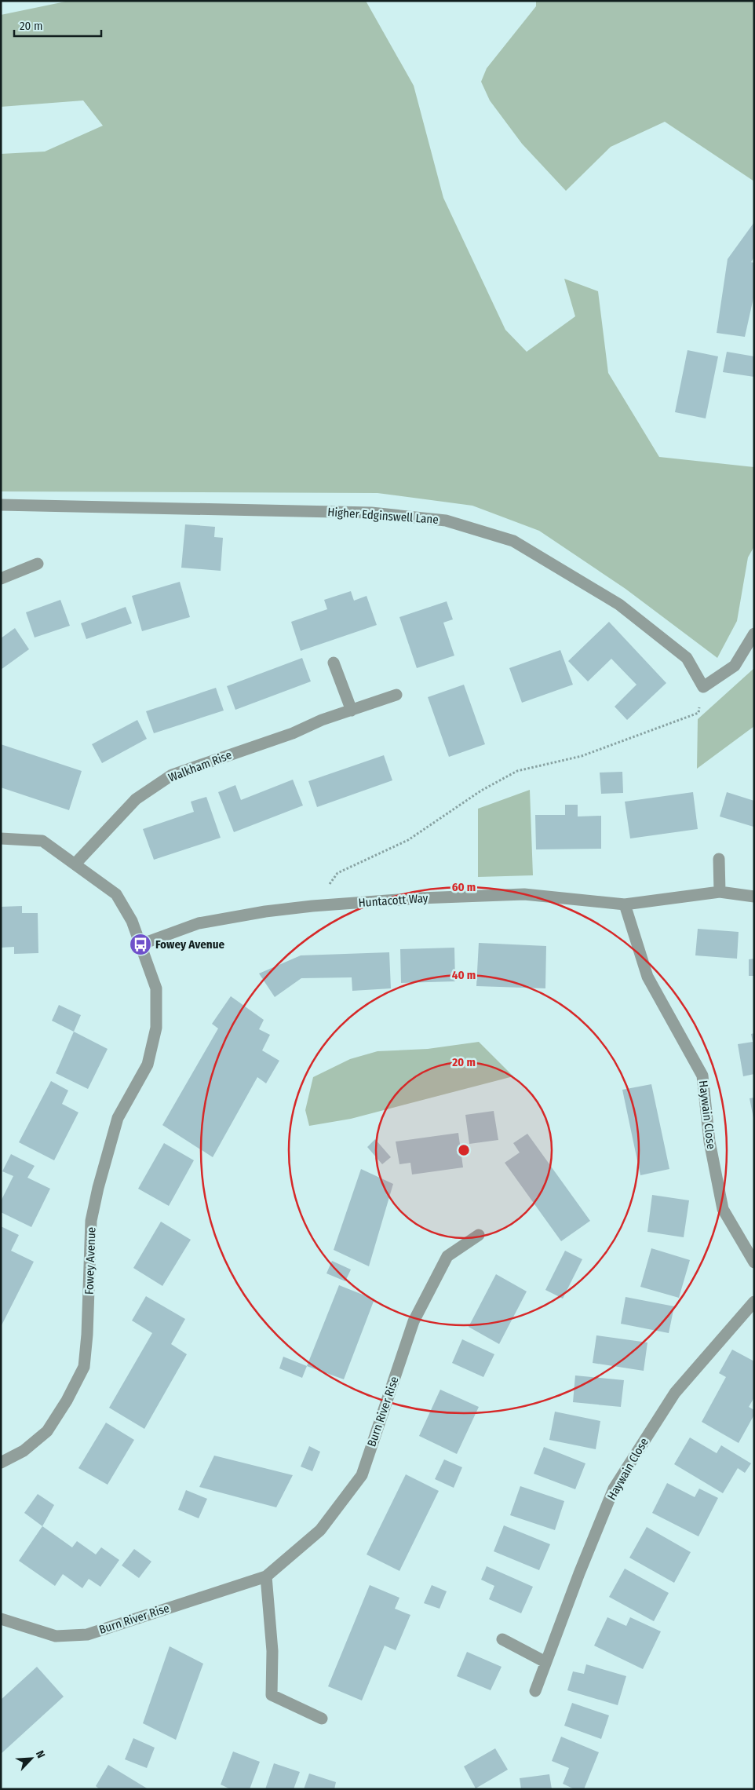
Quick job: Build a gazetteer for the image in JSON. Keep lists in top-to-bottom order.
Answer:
{
  "streets": {
    "street": [
      "Higher Edginswell Lane",
      "Walkham Rise",
      "Huntacott Way",
      "Haywain Close",
      "Fowey Avenue",
      "Burn River Rise"
    ]
  },
  "crossings": [
    ["Walkham Rise", "Fowey Avenue"],
    ["Huntacott Way", "Haywain Close"],
    ["Huntacott Way", "Fowey Avenue"]
  ],
  "places": {
    "bus stop": ["Fowey Avenue"]
  },
  "scale_bar": "20 m",
  "north": "top right",
  "rings": ["60 m", "40 m", "20 m"]
}
